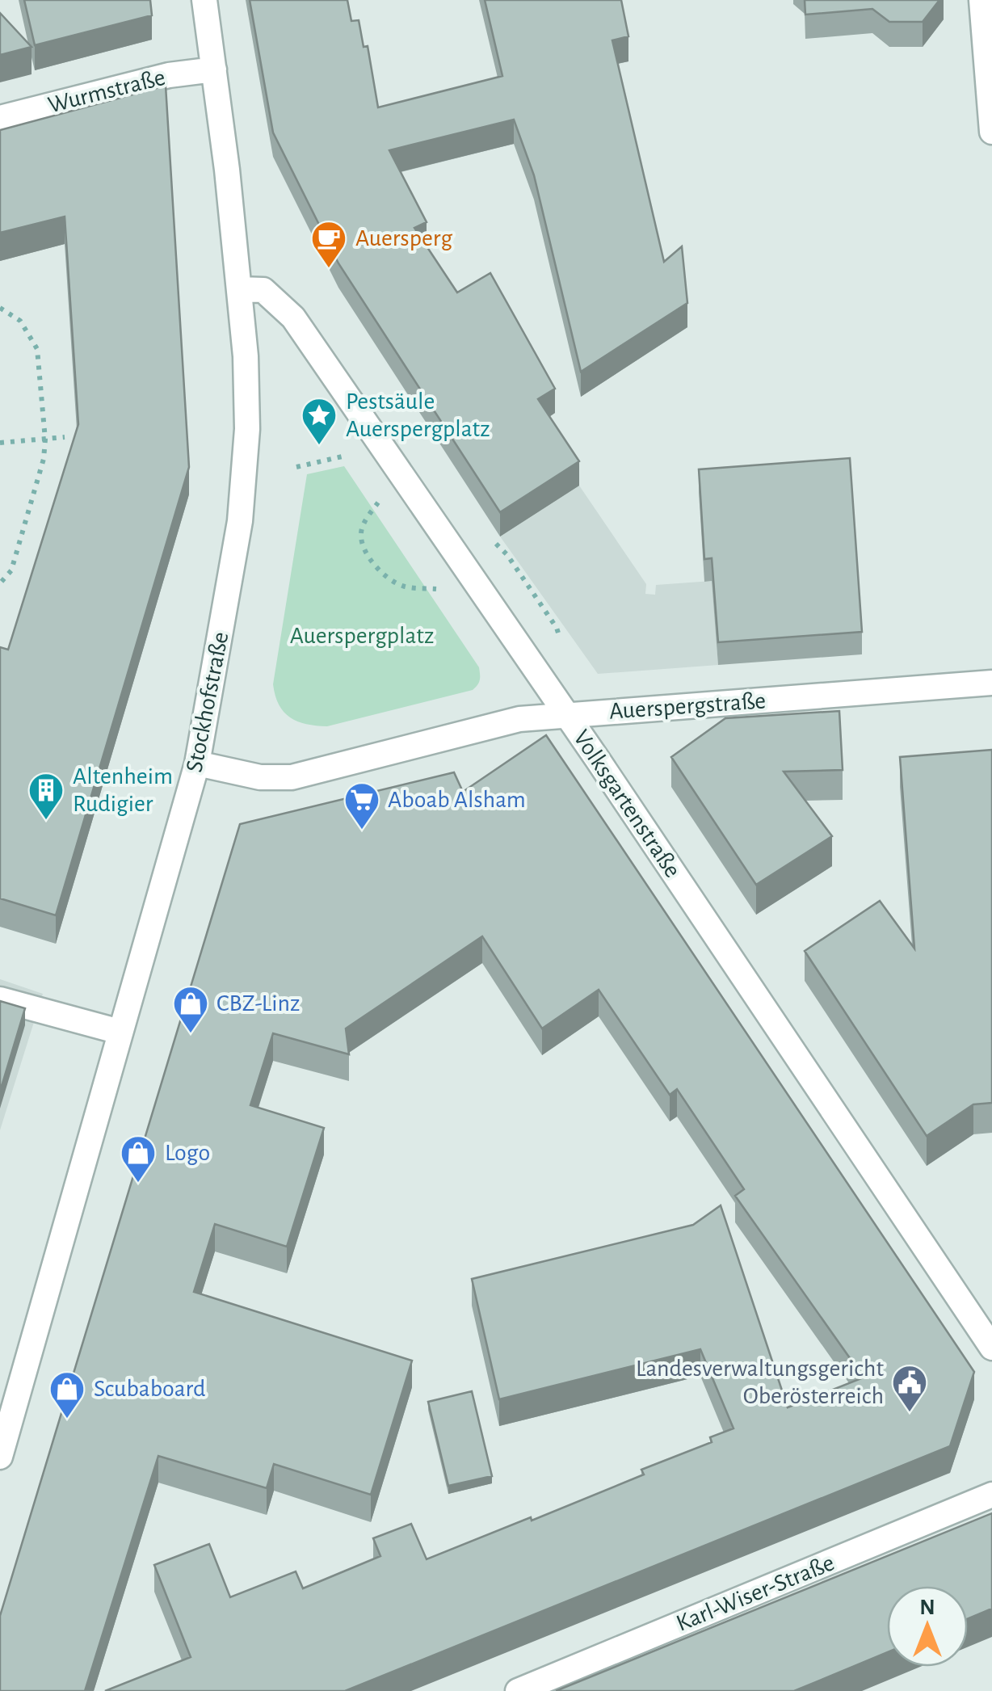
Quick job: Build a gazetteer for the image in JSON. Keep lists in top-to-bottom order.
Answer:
{
  "streets": {
    "street": [
      "Wurmstraße",
      "Stockhofstraße",
      "Auerspergstraße",
      "Volksgartenstraße",
      "Karl-Wiser-Straße"
    ]
  },
  "crossings": [
    ["Wurmstraße", "Stockhofstraße"],
    ["Stockhofstraße", "Auerspergstraße"],
    ["Stockhofstraße", "Volksgartenstraße"],
    ["Auerspergstraße", "Volksgartenstraße"]
  ],
  "parks": ["Auerspergplatz"],
  "places": {
    "cafe": ["Auersperg"],
    "place": ["Pestsäule Auerspergplatz"],
    "building": ["Altenheim Rudigier"],
    "supermarket": ["Aboab Alsham"],
    "shop": ["CBZ-Linz", "Logo", "Scubaboard"],
    "public building": ["Landesverwaltungsgericht Oberösterreich"]
  },
  "north": "top"
}
